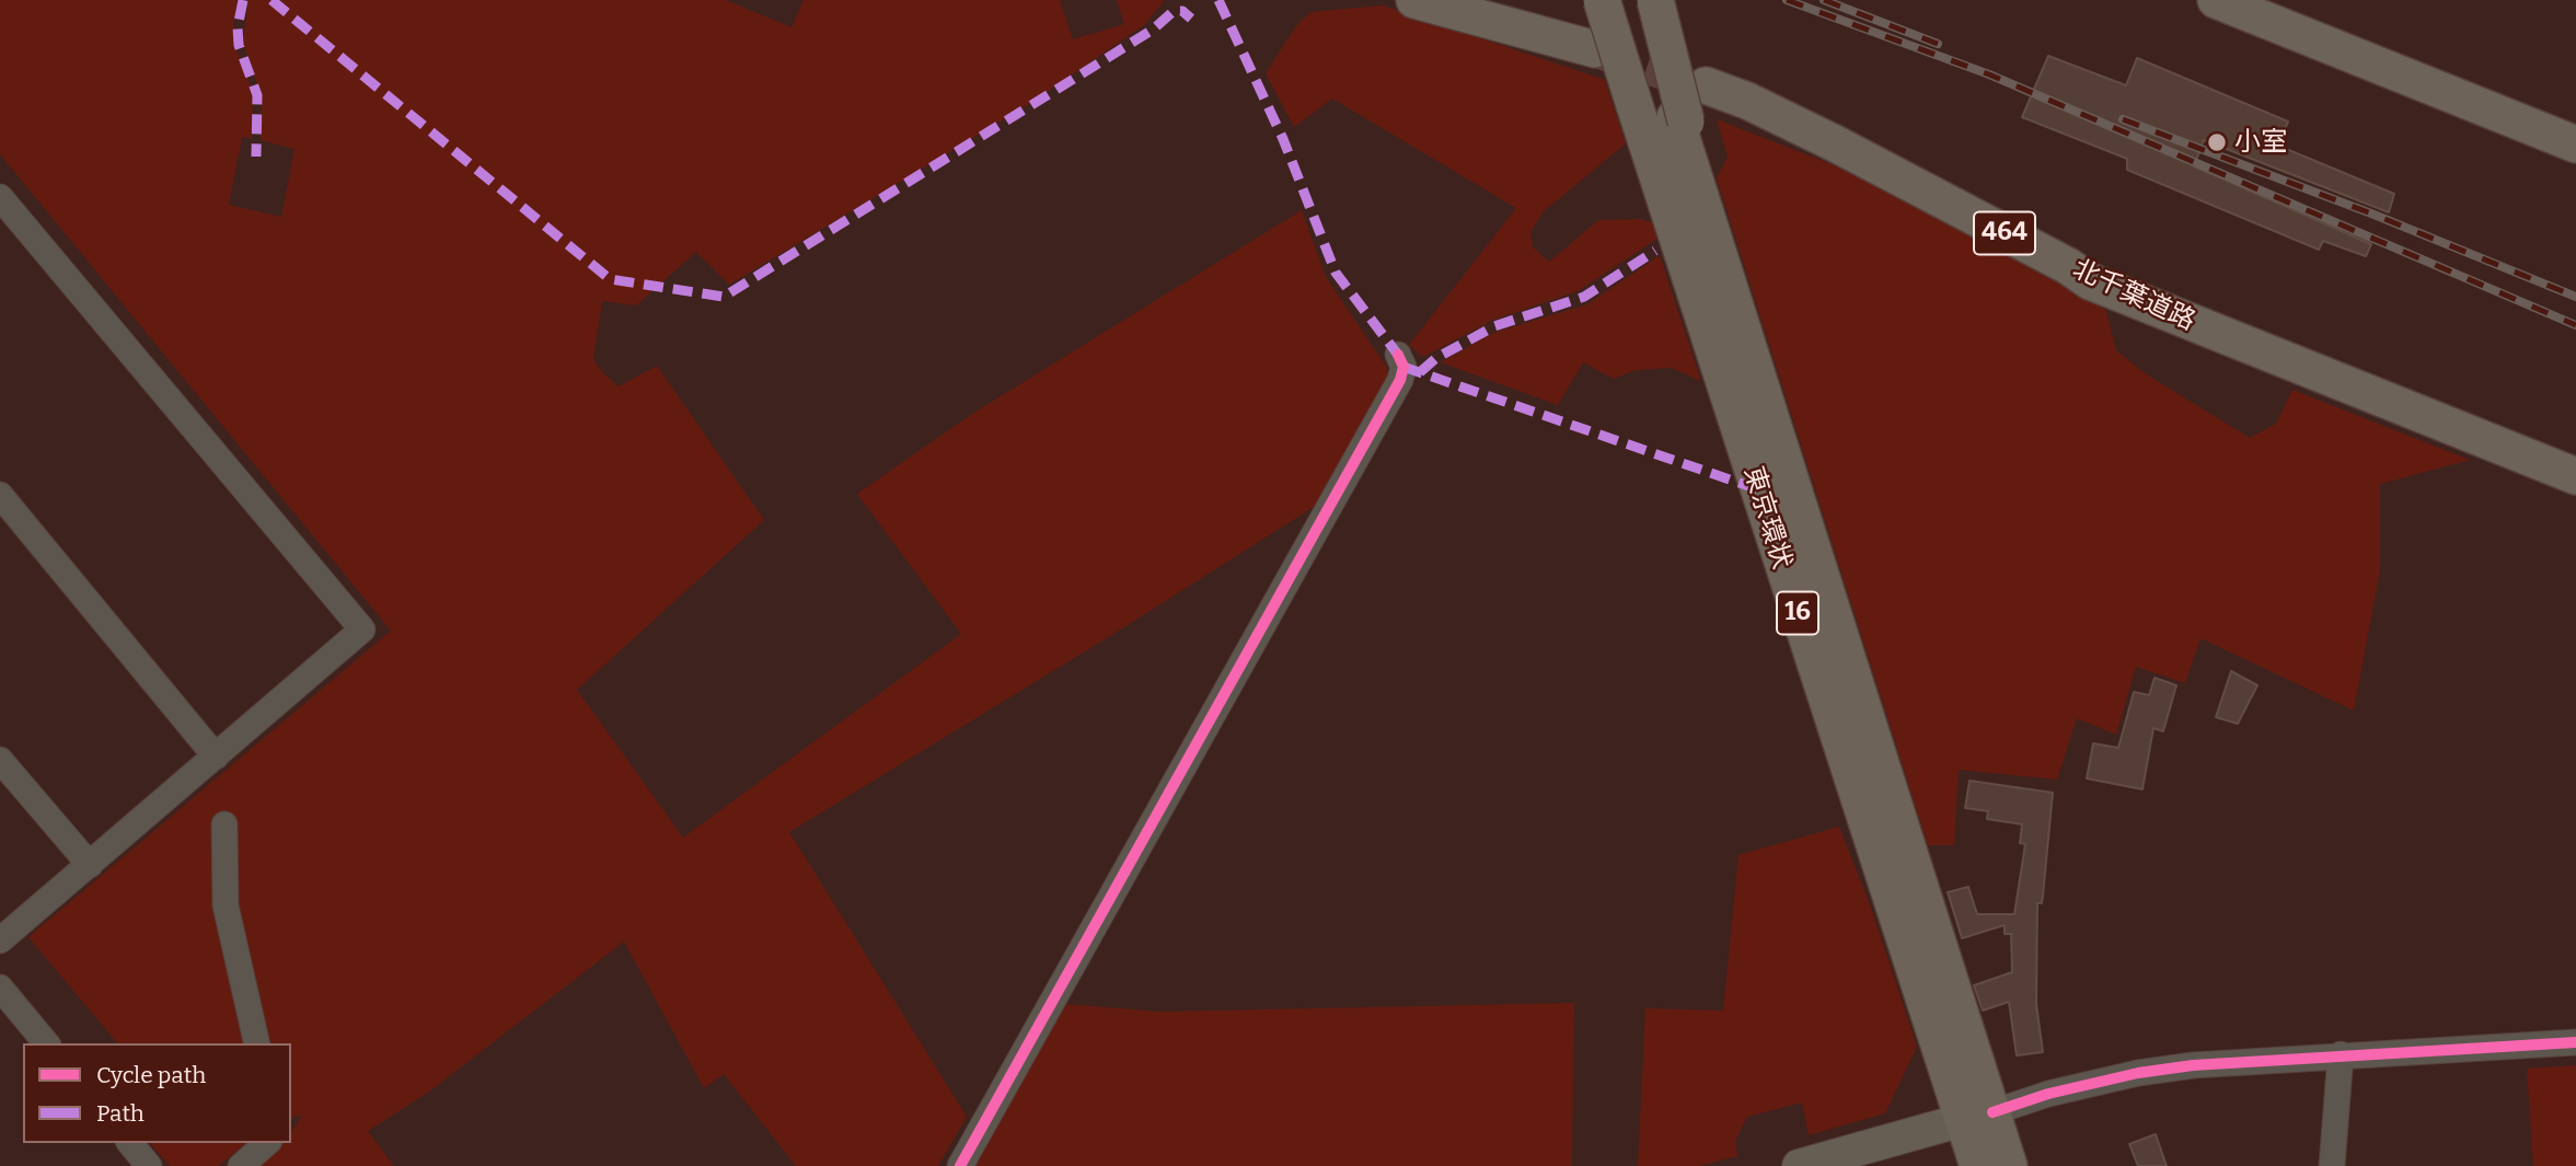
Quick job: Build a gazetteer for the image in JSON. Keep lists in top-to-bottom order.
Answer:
{
  "streets": {
    "highway": [
      "464",
      "北千葉道路",
      "東京環状",
      "16"
    ]
  },
  "places": ["小室"],
  "legend": ["Cycle path", "Path"]
}
